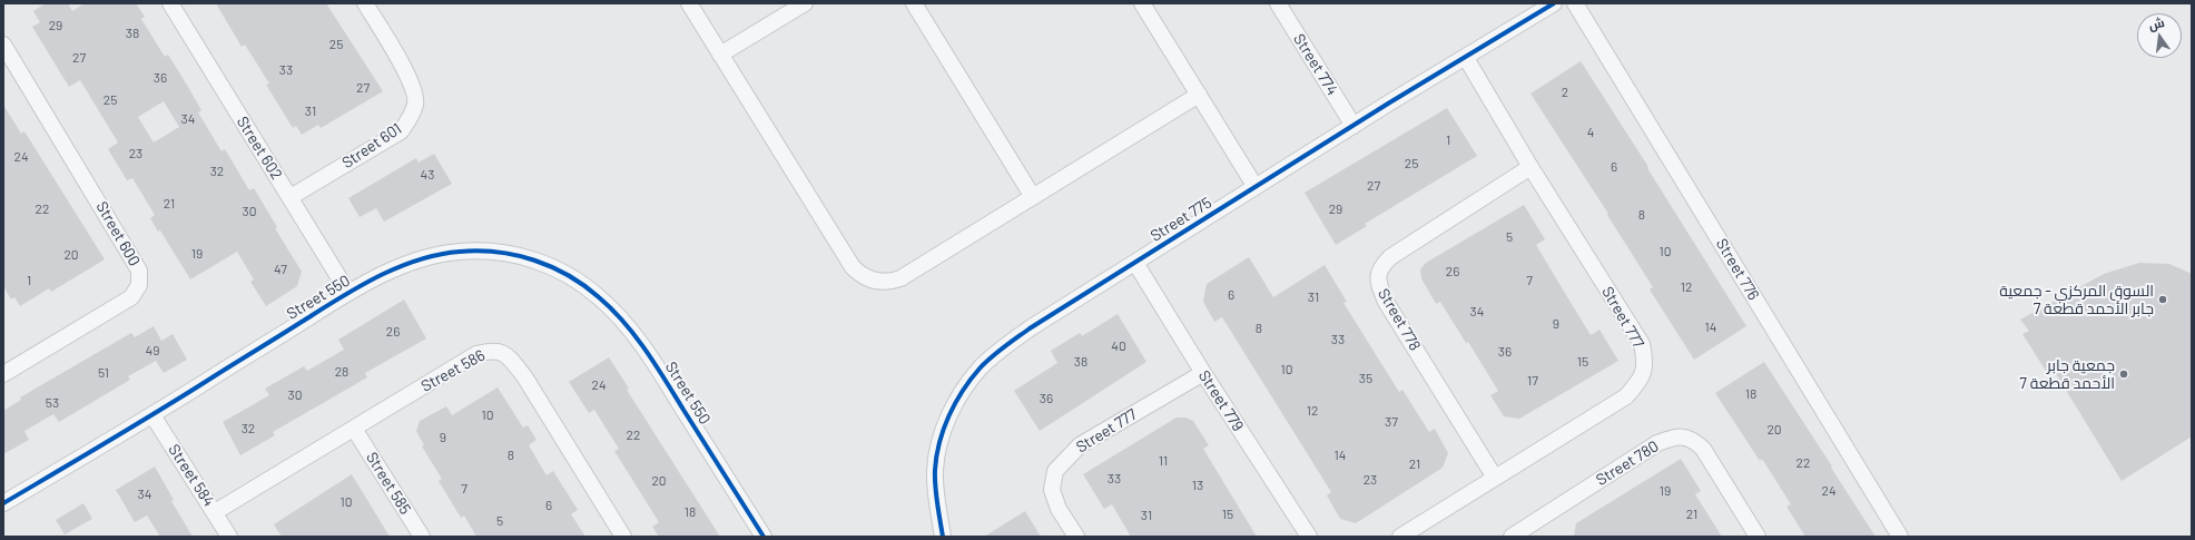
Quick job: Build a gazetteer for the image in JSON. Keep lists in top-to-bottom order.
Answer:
{
  "streets": {
    "street": [
      "Street 774",
      "Street 601",
      "Street 602",
      "Street 775",
      "Street 600",
      "Street 776",
      "Street 550",
      "Street 777",
      "Street 778",
      "Street 586",
      "Street 779",
      "Street 780",
      "Street 584",
      "Street 585"
    ]
  },
  "crossings": [
    ["Street 774", "Street 775"],
    ["Street 601", "Street 602"],
    ["Street 602", "Street 550"],
    ["Street 775", "Street 777"],
    ["Street 775", "Street 779"],
    ["Street 550", "Street 584"],
    ["Street 777", "Street 778"],
    ["Street 777", "Street 779"],
    ["Street 586", "Street 584"],
    ["Street 586", "Street 585"]
  ],
  "places": ["السوق المركزي - جمعية جابر الأحمد قطعة 7", "جمعية جابر الأحمد قطعة 7"],
  "house_numbers": [
    "29",
    "38",
    "25",
    "27",
    "33",
    "36",
    "27",
    "2",
    "25",
    "31",
    "34",
    "4",
    "1",
    "23",
    "24",
    "25",
    "6",
    "32",
    "43",
    "27",
    "21",
    "22",
    "29",
    "30",
    "8",
    "5",
    "10",
    "19",
    "20",
    "47",
    "26",
    "1",
    "7",
    "12",
    "6",
    "31",
    "34",
    "9",
    "14",
    "8",
    "26",
    "33",
    "40",
    "49",
    "36",
    "38",
    "15",
    "10",
    "28",
    "51",
    "35",
    "17",
    "24",
    "18",
    "30",
    "36",
    "53",
    "12",
    "10",
    "37",
    "32",
    "20",
    "22",
    "9",
    "8",
    "14",
    "11",
    "22",
    "21",
    "33",
    "23",
    "20",
    "13",
    "7",
    "19",
    "24",
    "34",
    "10",
    "6",
    "18",
    "15",
    "21",
    "31",
    "5"
  ],
  "north": "top"
}
